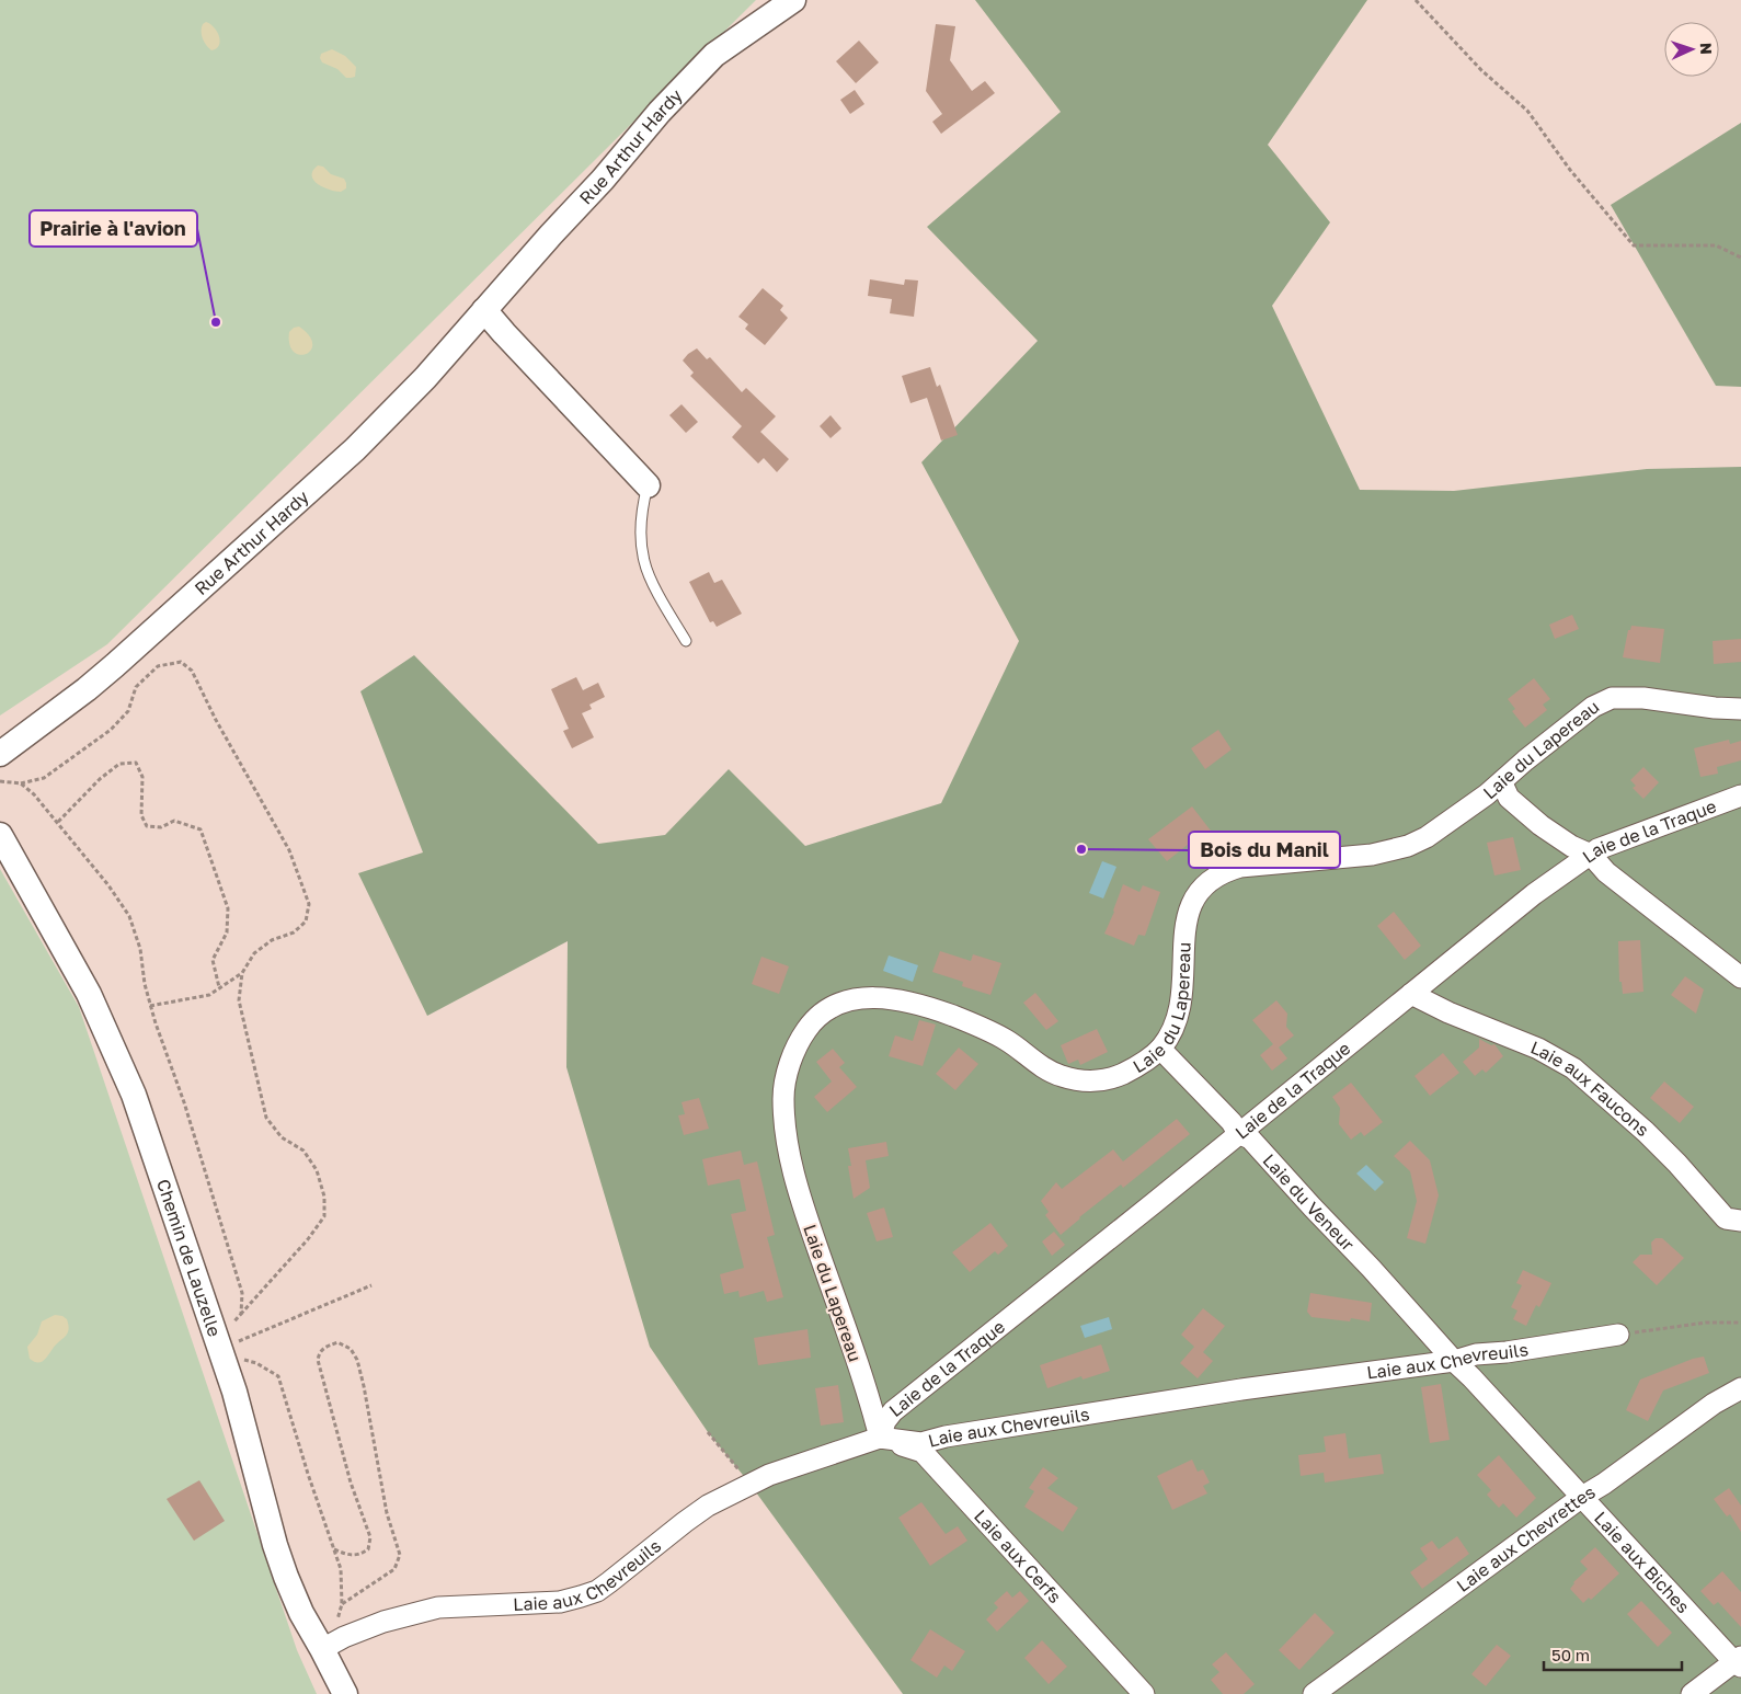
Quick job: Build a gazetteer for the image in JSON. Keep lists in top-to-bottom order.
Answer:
{
  "streets": {
    "street": [
      "Rue Arthur Hardy",
      "Laie du Lapereau",
      "Laie de la Traque",
      "Laie aux Faucons",
      "Laie du Veneur",
      "Chemin de Lauzelle",
      "Laie aux Chevreuils",
      "Laie aux Chevrettes",
      "Laie aux Cerfs",
      "Laie aux Biches"
    ]
  },
  "crossings": [
    ["Laie du Lapereau", "Laie de la Traque"],
    ["Laie du Lapereau", "Laie du Veneur"],
    ["Laie du Lapereau", "Laie aux Chevreuils"],
    ["Laie du Lapereau", "Laie aux Cerfs"],
    ["Laie de la Traque", "Laie aux Faucons"],
    ["Laie de la Traque", "Laie du Veneur"],
    ["Laie de la Traque", "Laie aux Chevreuils"],
    ["Laie de la Traque", "Laie aux Cerfs"],
    ["Laie du Veneur", "Laie aux Chevreuils"],
    ["Laie du Veneur", "Laie aux Biches"],
    ["Chemin de Lauzelle", "Laie aux Chevreuils"],
    ["Laie aux Chevreuils", "Laie aux Cerfs"],
    ["Laie aux Chevreuils", "Laie aux Biches"],
    ["Laie aux Chevrettes", "Laie aux Biches"]
  ],
  "places": ["Prairie à l'avion", "Bois du Manil"],
  "scale_bar": "50 m",
  "north": "right"
}
